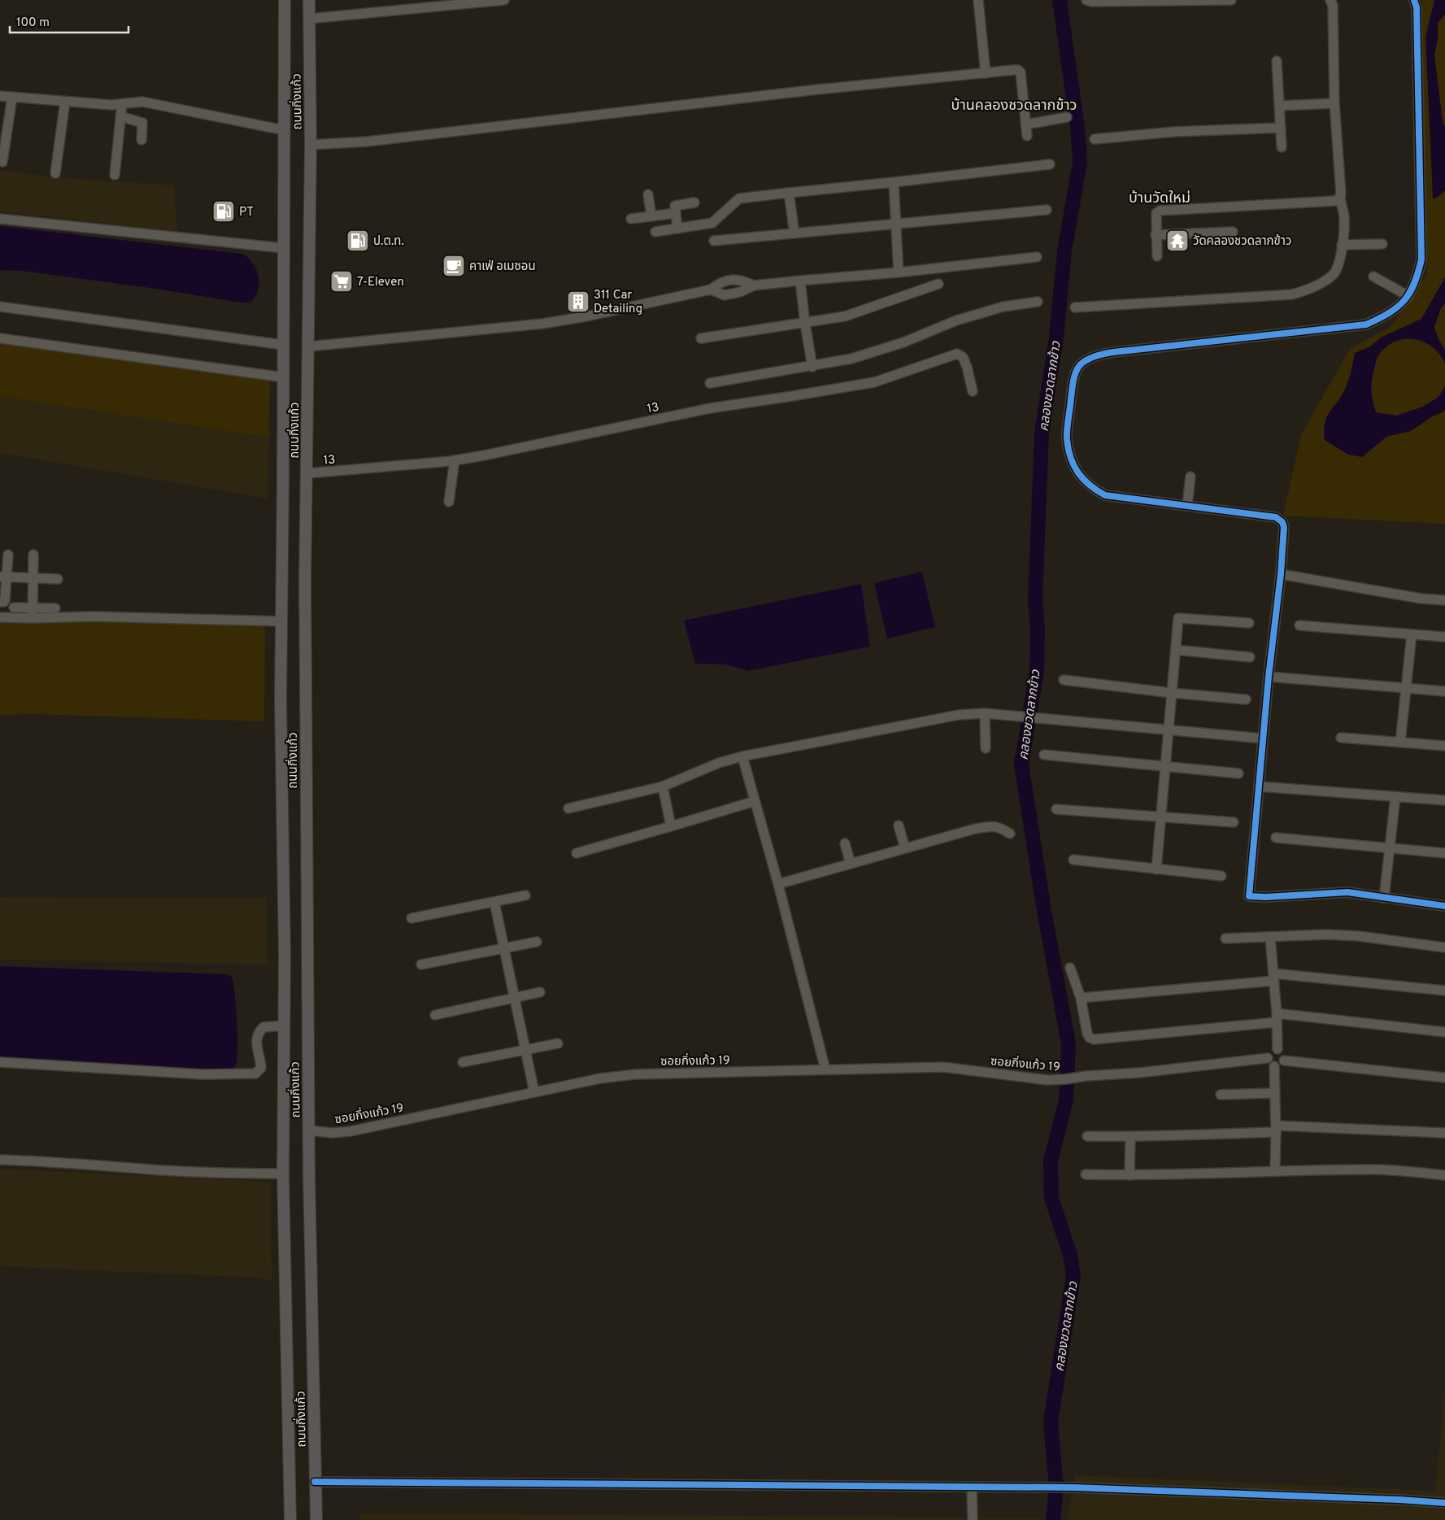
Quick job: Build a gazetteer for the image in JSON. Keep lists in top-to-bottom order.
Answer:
{
  "streets": {
    "main road": ["ถนนกิ่งแก้ว"],
    "street": ["13", "ซอยกิ่งแก้ว 19"]
  },
  "crossings": [
    ["ถนนกิ่งแก้ว", "13"],
    ["ถนนกิ่งแก้ว", "ซอยกิ่งแก้ว 19"]
  ],
  "districts": ["บ้านคลองชวดลากข้าว", "บ้านวัดใหม่"],
  "water": ["คลองชวดลากข้าว"],
  "places": {
    "fuel station": ["PT", "ป.ต.ท."],
    "temple": ["วัดคลองชวดลากข้าว"],
    "cafe": ["คาเฟ่ อเมซอน"],
    "supermarket": ["7-Eleven"],
    "building": ["311 Car Detailing"]
  },
  "scale_bar": "100 m"
}
